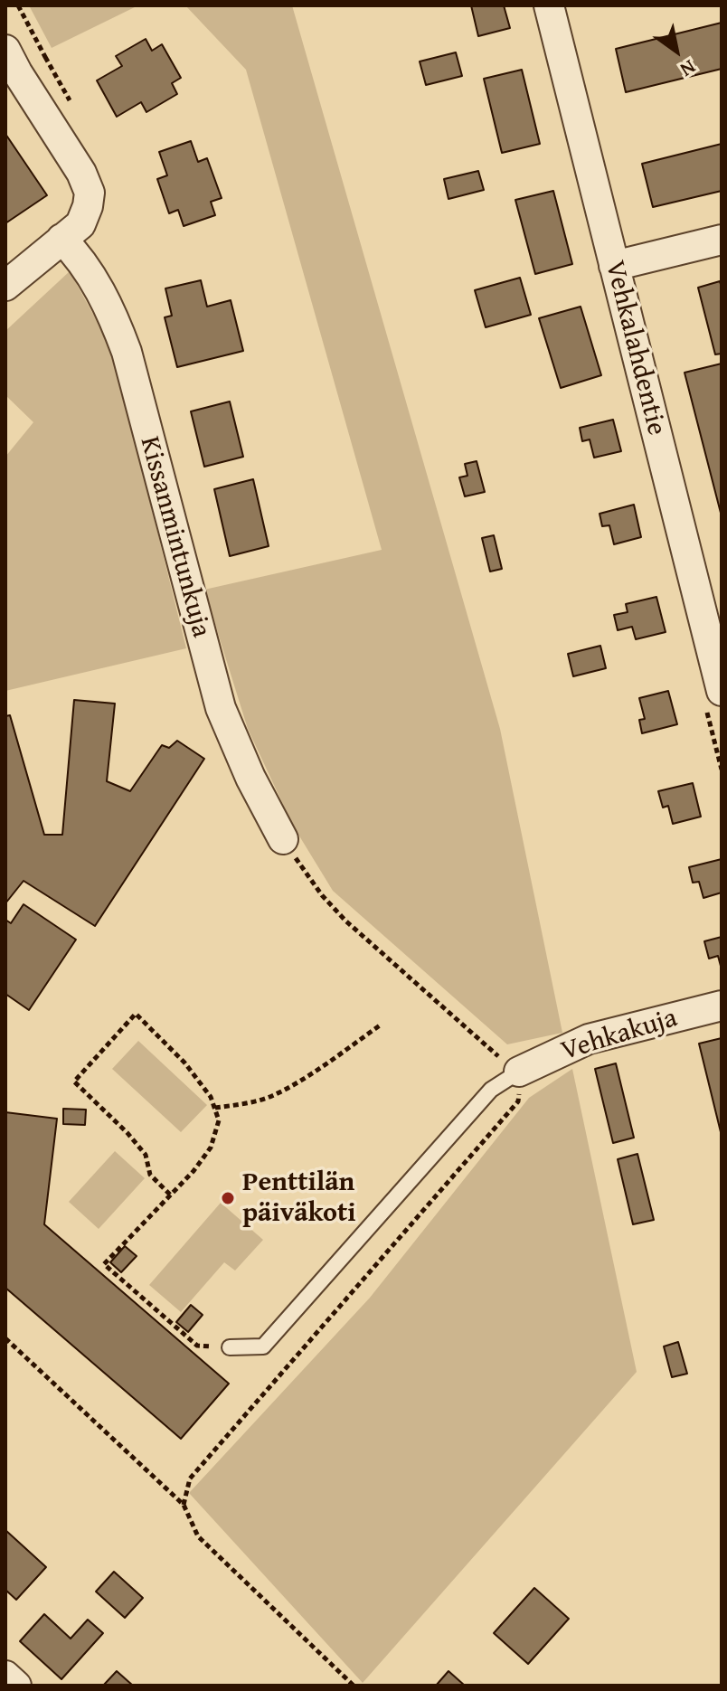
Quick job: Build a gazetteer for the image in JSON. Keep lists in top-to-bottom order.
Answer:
{
  "streets": {
    "street": ["Vehkalahdentie", "Kissanmintunkuja", "Vehkakuja"]
  },
  "places": ["Penttilän päiväkoti"],
  "north": "bottom right"
}
